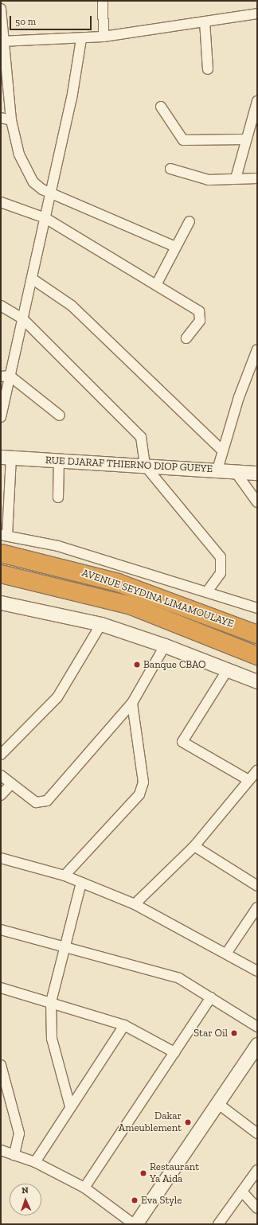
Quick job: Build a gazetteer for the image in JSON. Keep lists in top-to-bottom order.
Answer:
{
  "streets": {
    "highway": ["AVENUE SEYDINA LIMAMOULAYE"],
    "street": ["RUE DJARAF THIERNO DIOP GUEYE"]
  },
  "places": [
    "Banque CBAO",
    "Star Oil",
    "Dakar Ameublement",
    "Restaurant Ya Aida",
    "Eva Style"
  ],
  "scale_bar": "50 m",
  "north": "top"
}
